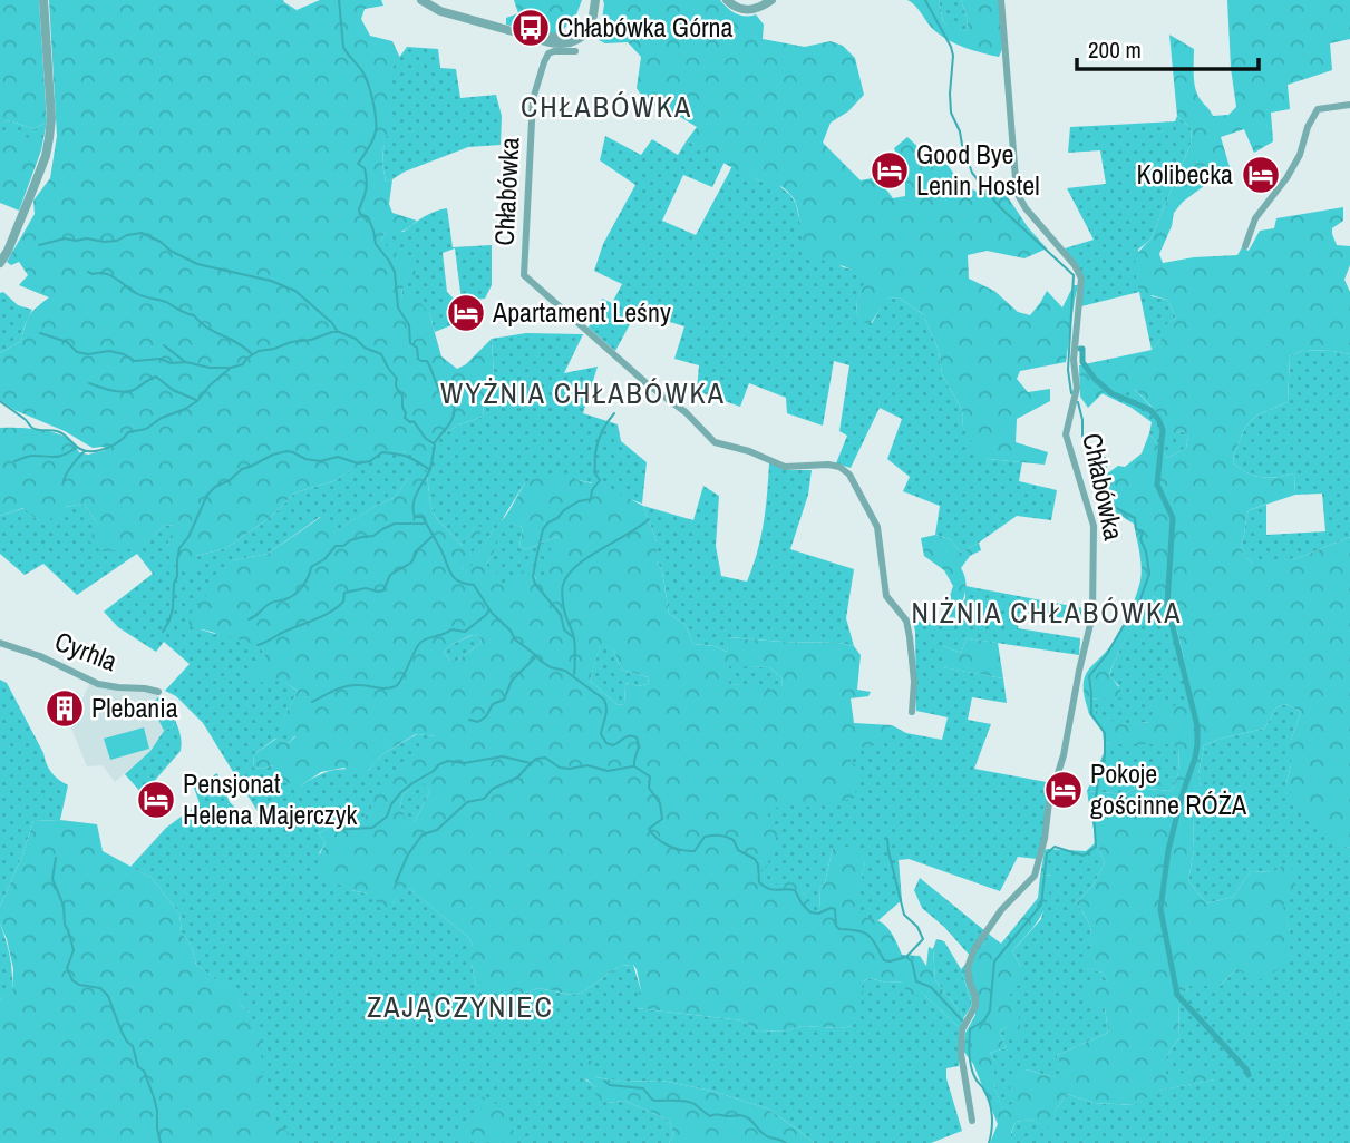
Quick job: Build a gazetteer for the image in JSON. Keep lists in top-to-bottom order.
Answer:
{
  "streets": {
    "street": ["Chłabówka", "Cyrhla"]
  },
  "districts": [
    "CHŁABÓWKA",
    "WYŻNIA CHŁABÓWKA",
    "NIŻNIA CHŁABÓWKA",
    "ZAJĄCZYNIEC"
  ],
  "places": {
    "bus stop": ["Chłabówka Górna"],
    "hotel": [
      "Good Bye Lenin Hostel",
      "Kolibecka",
      "Apartament Leśny",
      "Pokoje gościnne RÓŻA",
      "Pensjonat Helena Majerczyk"
    ],
    "building": ["Plebania"]
  },
  "scale_bar": "200 m"
}
